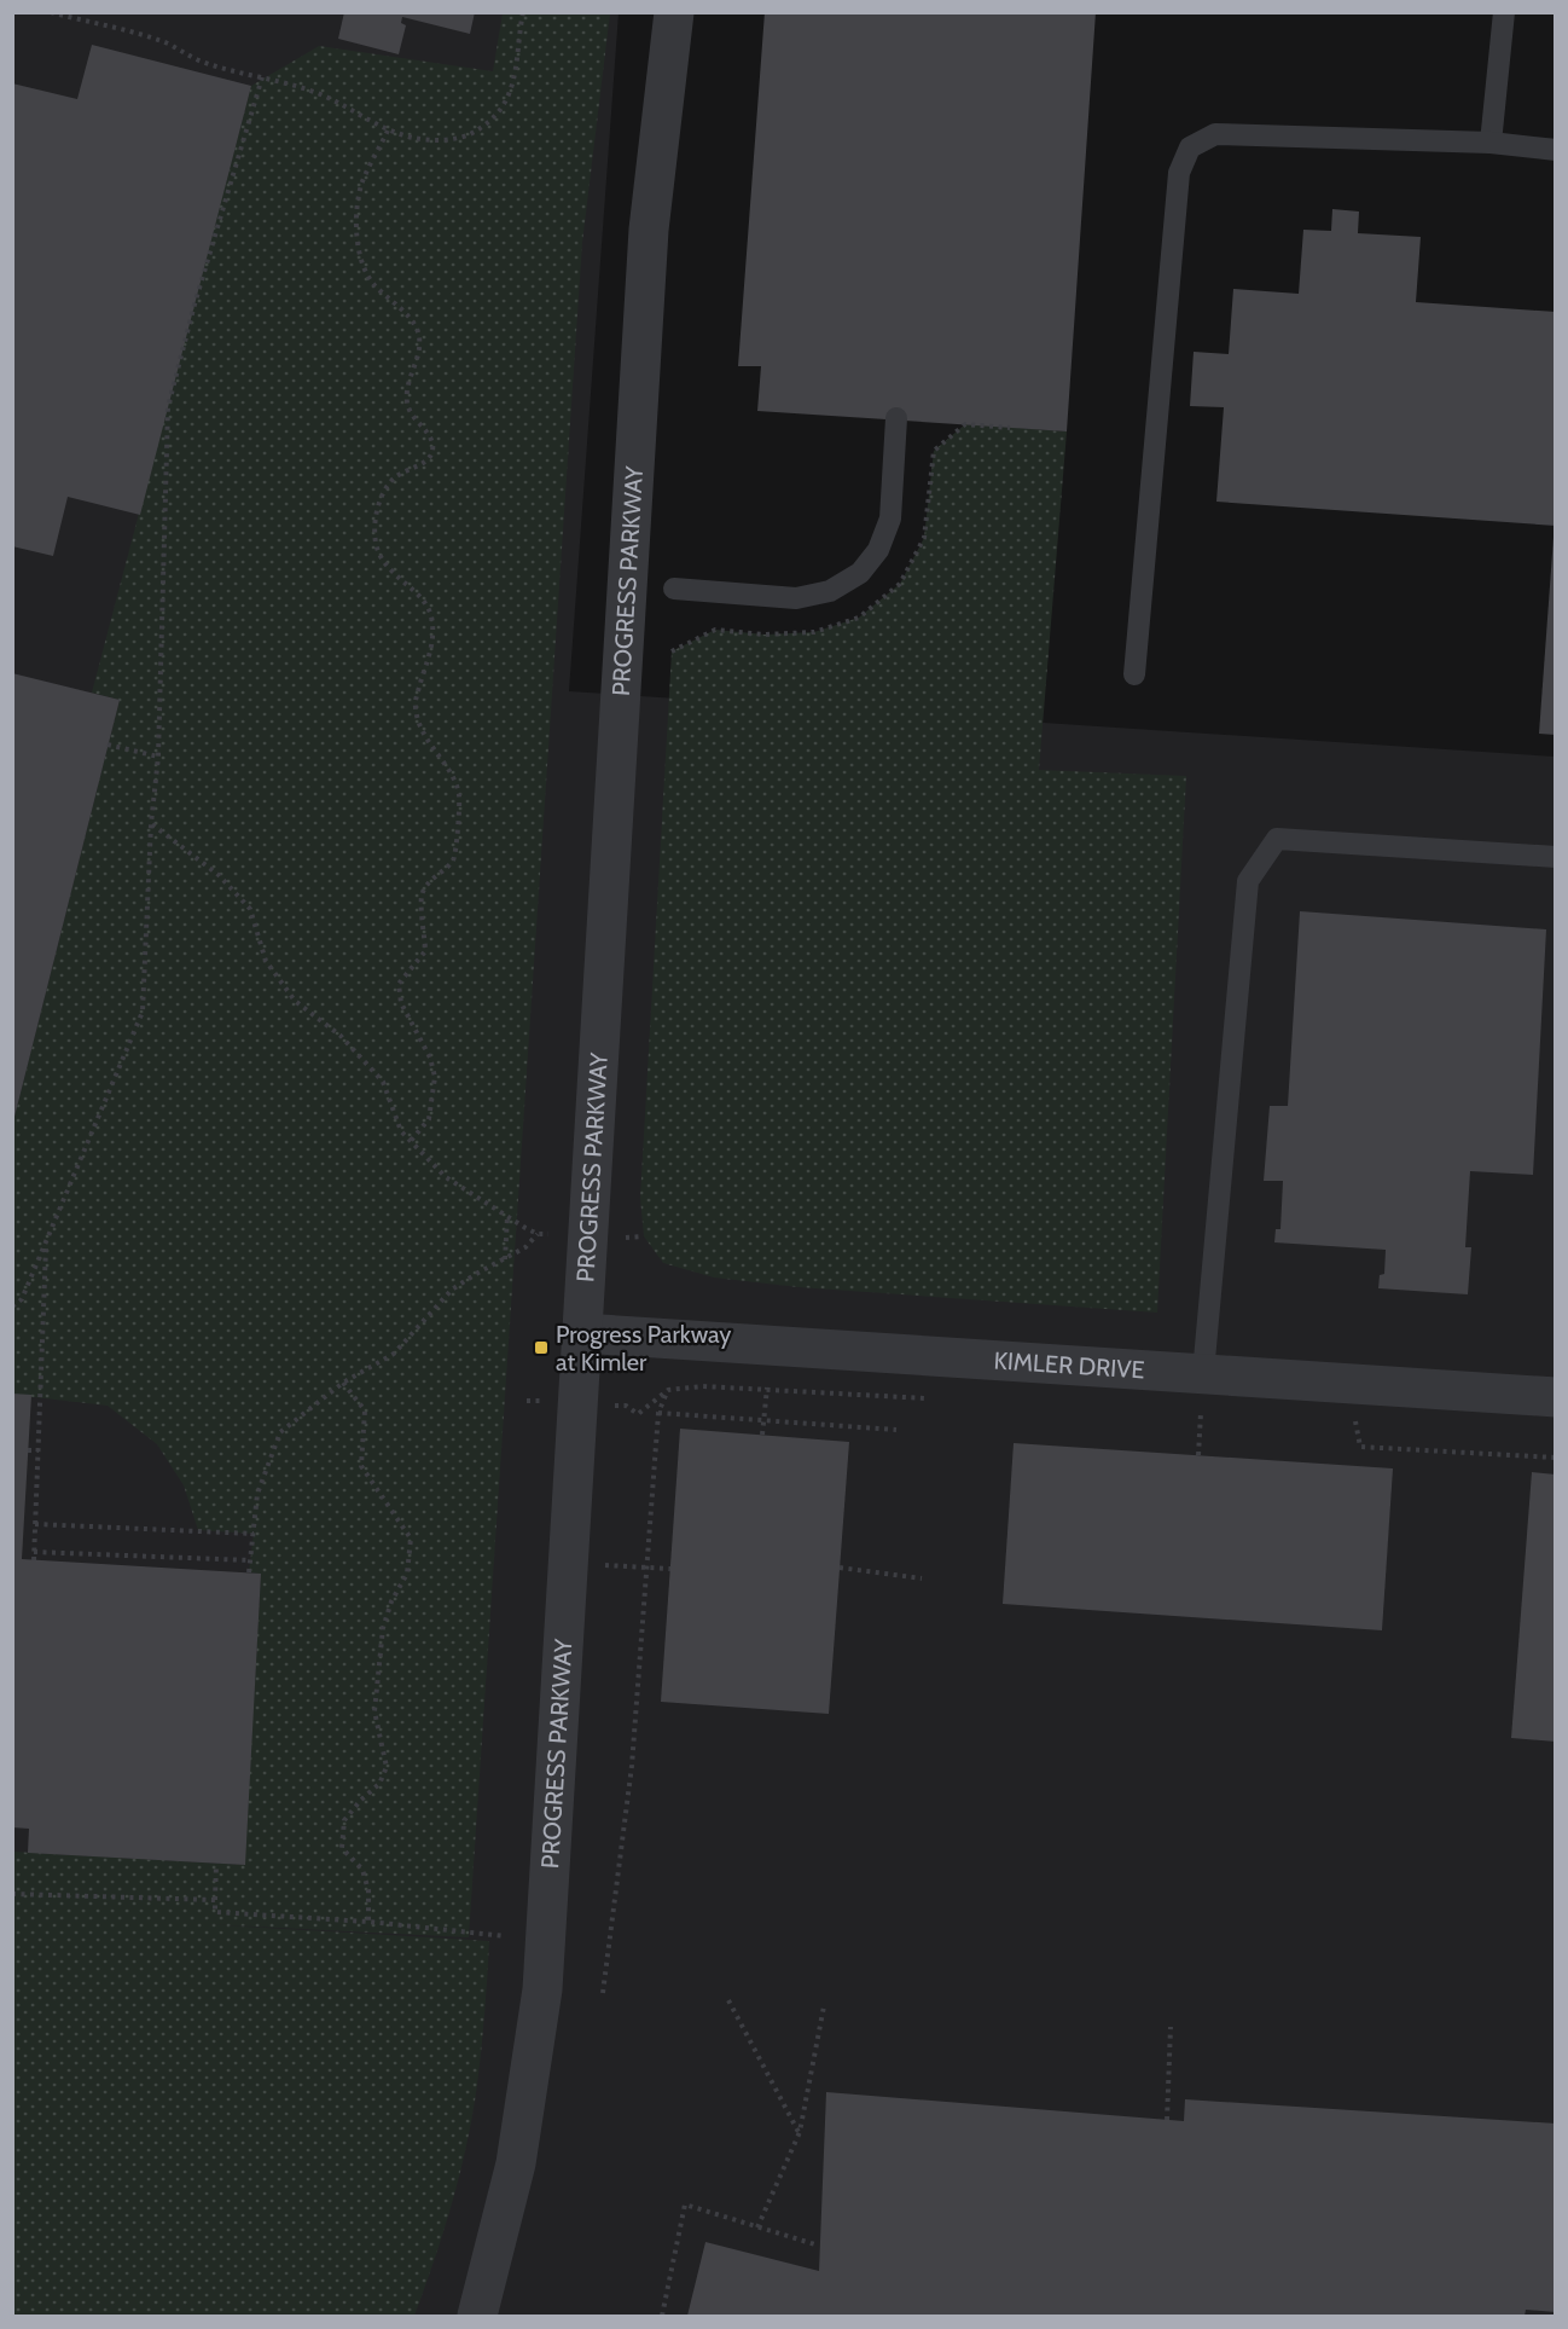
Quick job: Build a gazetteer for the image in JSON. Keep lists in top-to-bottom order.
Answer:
{
  "streets": {
    "street": ["PROGRESS PARKWAY", "KIMLER DRIVE"]
  },
  "crossings": [
    ["PROGRESS PARKWAY", "KIMLER DRIVE"]
  ],
  "places": {
    "transit": ["Progress Parkway at Kimler"]
  }
}
